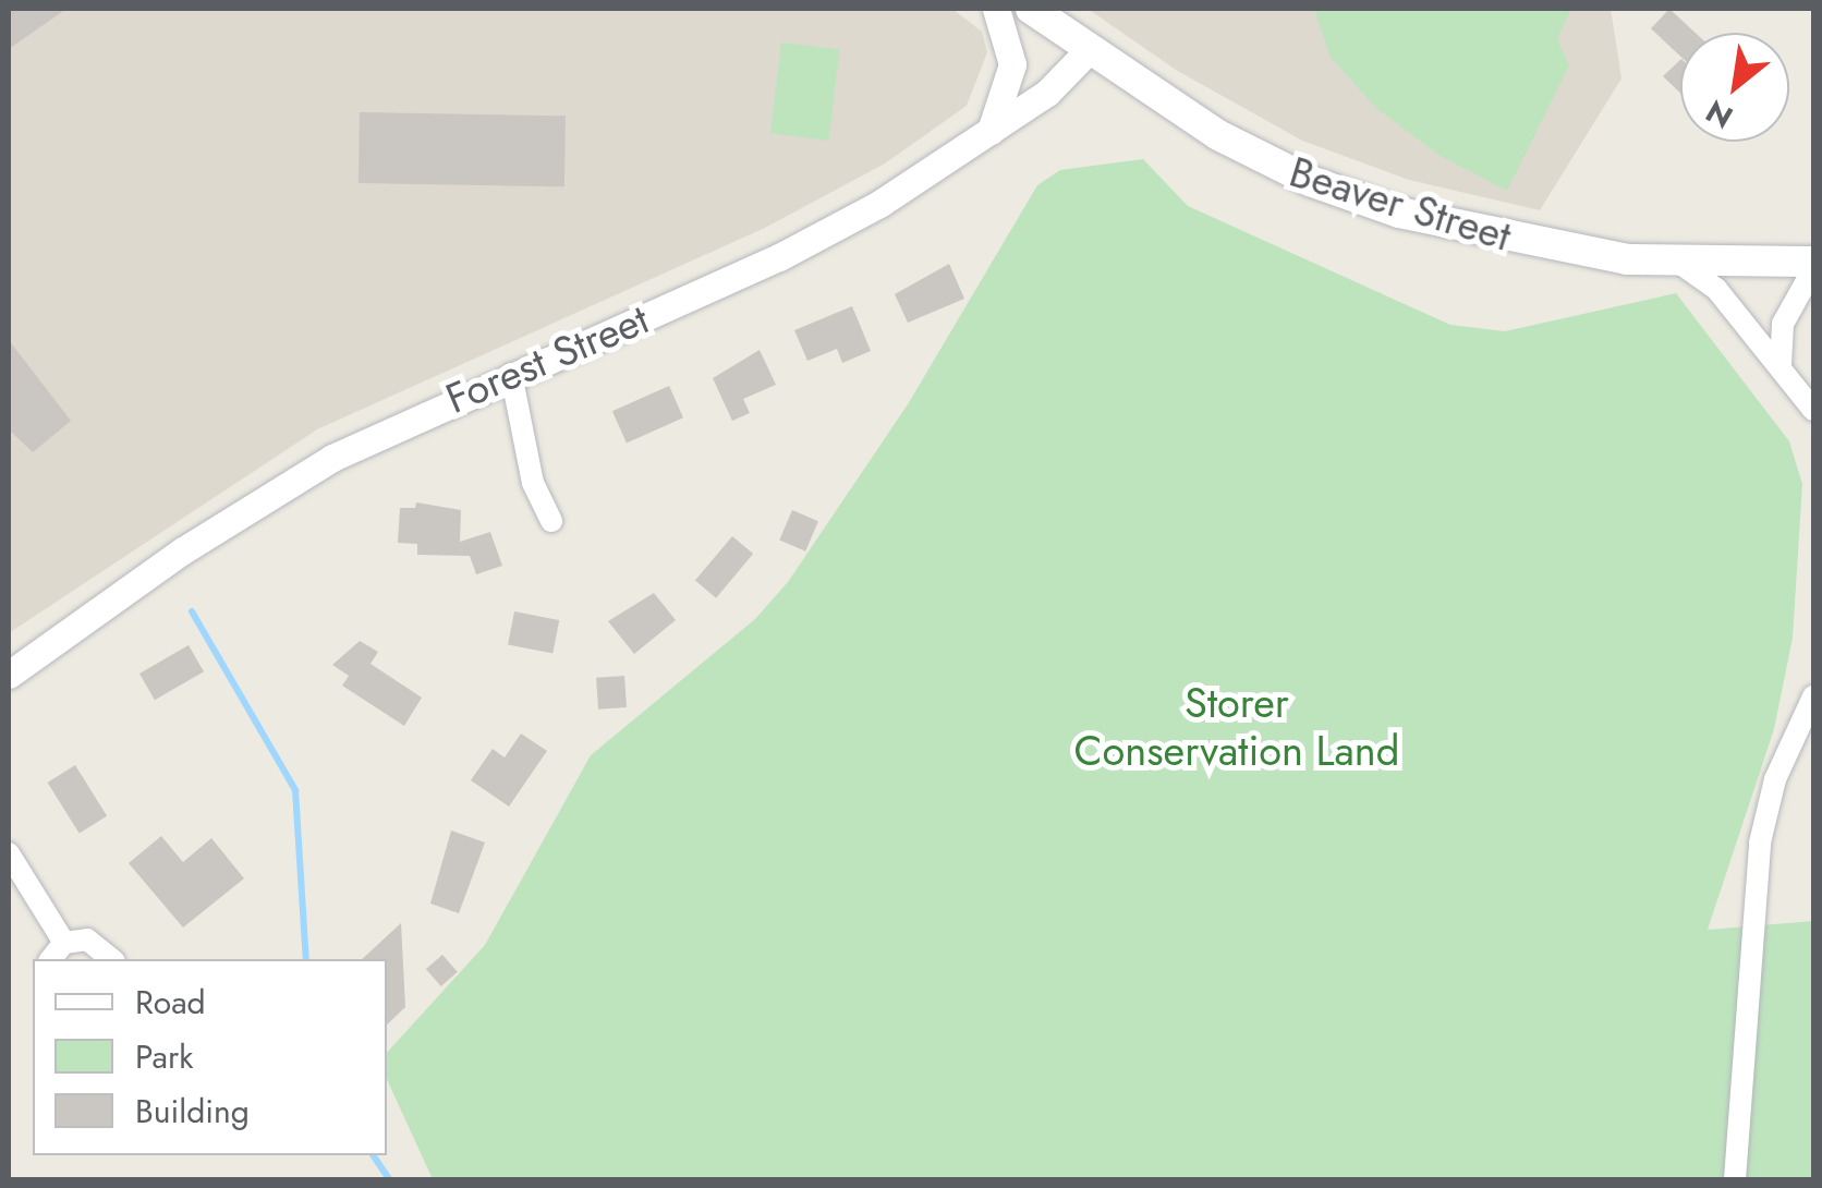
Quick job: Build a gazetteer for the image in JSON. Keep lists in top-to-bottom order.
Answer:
{
  "streets": {
    "main road": ["Beaver Street"],
    "street": ["Forest Street"]
  },
  "crossings": [
    ["Beaver Street", "Forest Street"]
  ],
  "parks": ["Storer Conservation Land"],
  "legend": ["Road", "Park", "Building"],
  "north": "bottom left"
}
